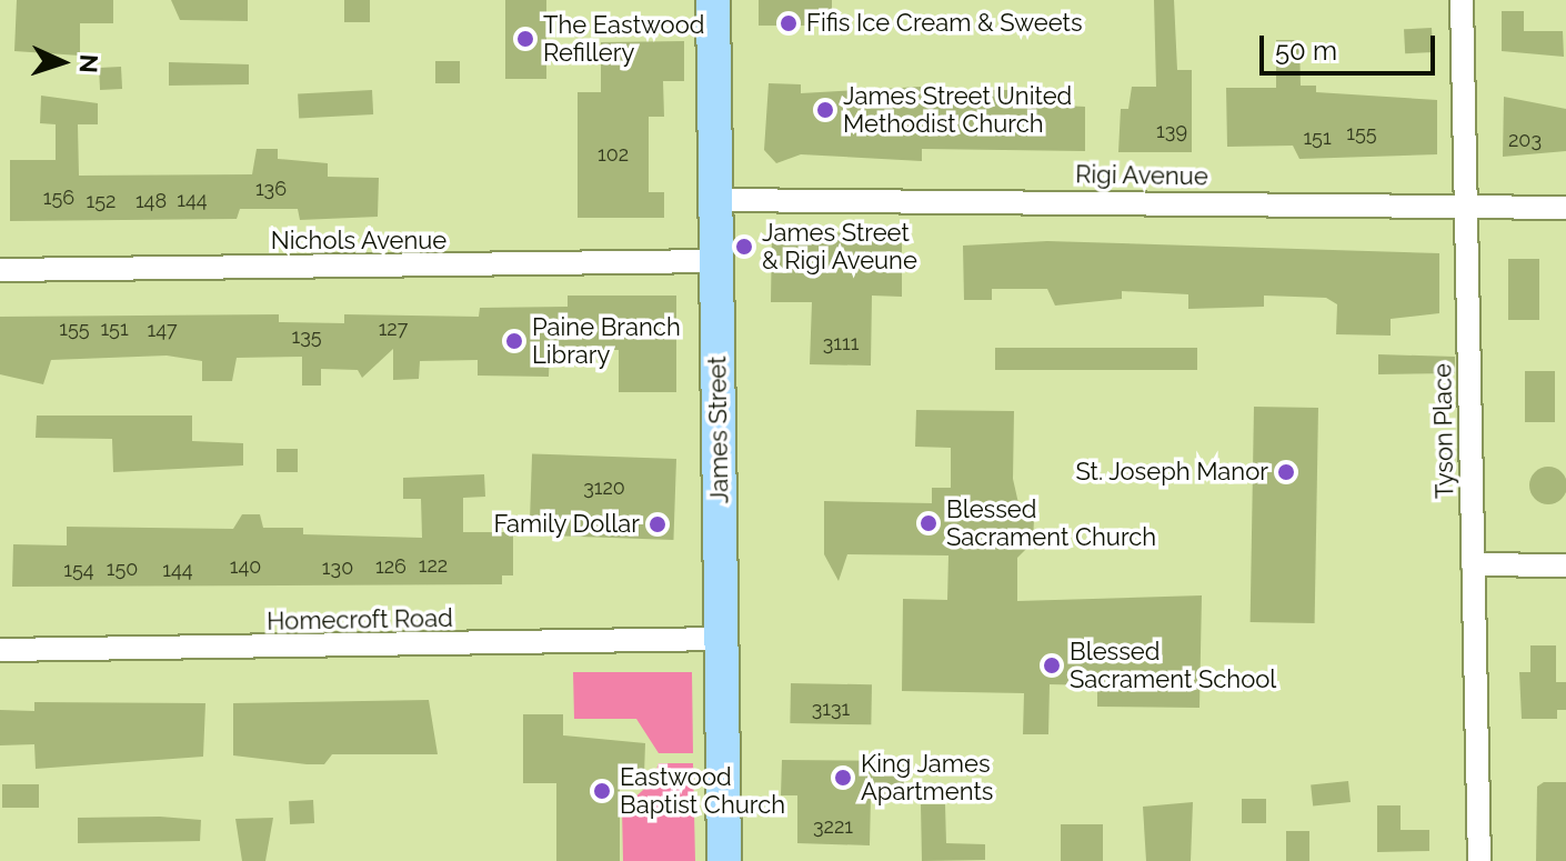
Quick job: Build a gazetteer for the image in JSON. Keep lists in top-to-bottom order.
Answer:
{
  "streets": {
    "main road": ["James Street"],
    "street": [
      "Rigi Avenue",
      "Nichols Avenue",
      "Tyson Place",
      "Homecroft Road"
    ]
  },
  "crossings": [
    ["Rigi Avenue", "James Street"],
    ["Rigi Avenue", "Tyson Place"],
    ["Nichols Avenue", "James Street"],
    ["James Street", "Homecroft Road"]
  ],
  "places": [
    "Fifis Ice Cream & Sweets",
    "The Eastwood Refillery",
    "James Street United Methodist Church",
    "James Street & Rigi Aveune",
    "Paine Branch Library",
    "St. Joseph Manor",
    "Blessed Sacrament Church",
    "Family Dollar",
    "Blessed Sacrament School",
    "King James Apartments",
    "Eastwood Baptist Church"
  ],
  "house_numbers": [
    "139",
    "155",
    "151",
    "203",
    "102",
    "136",
    "156",
    "144",
    "152",
    "148",
    "155",
    "151",
    "127",
    "147",
    "135",
    "3111",
    "3120",
    "122",
    "140",
    "126",
    "130",
    "150",
    "154",
    "144",
    "3131",
    "3221"
  ],
  "scale_bar": "50 m",
  "north": "right"
}
